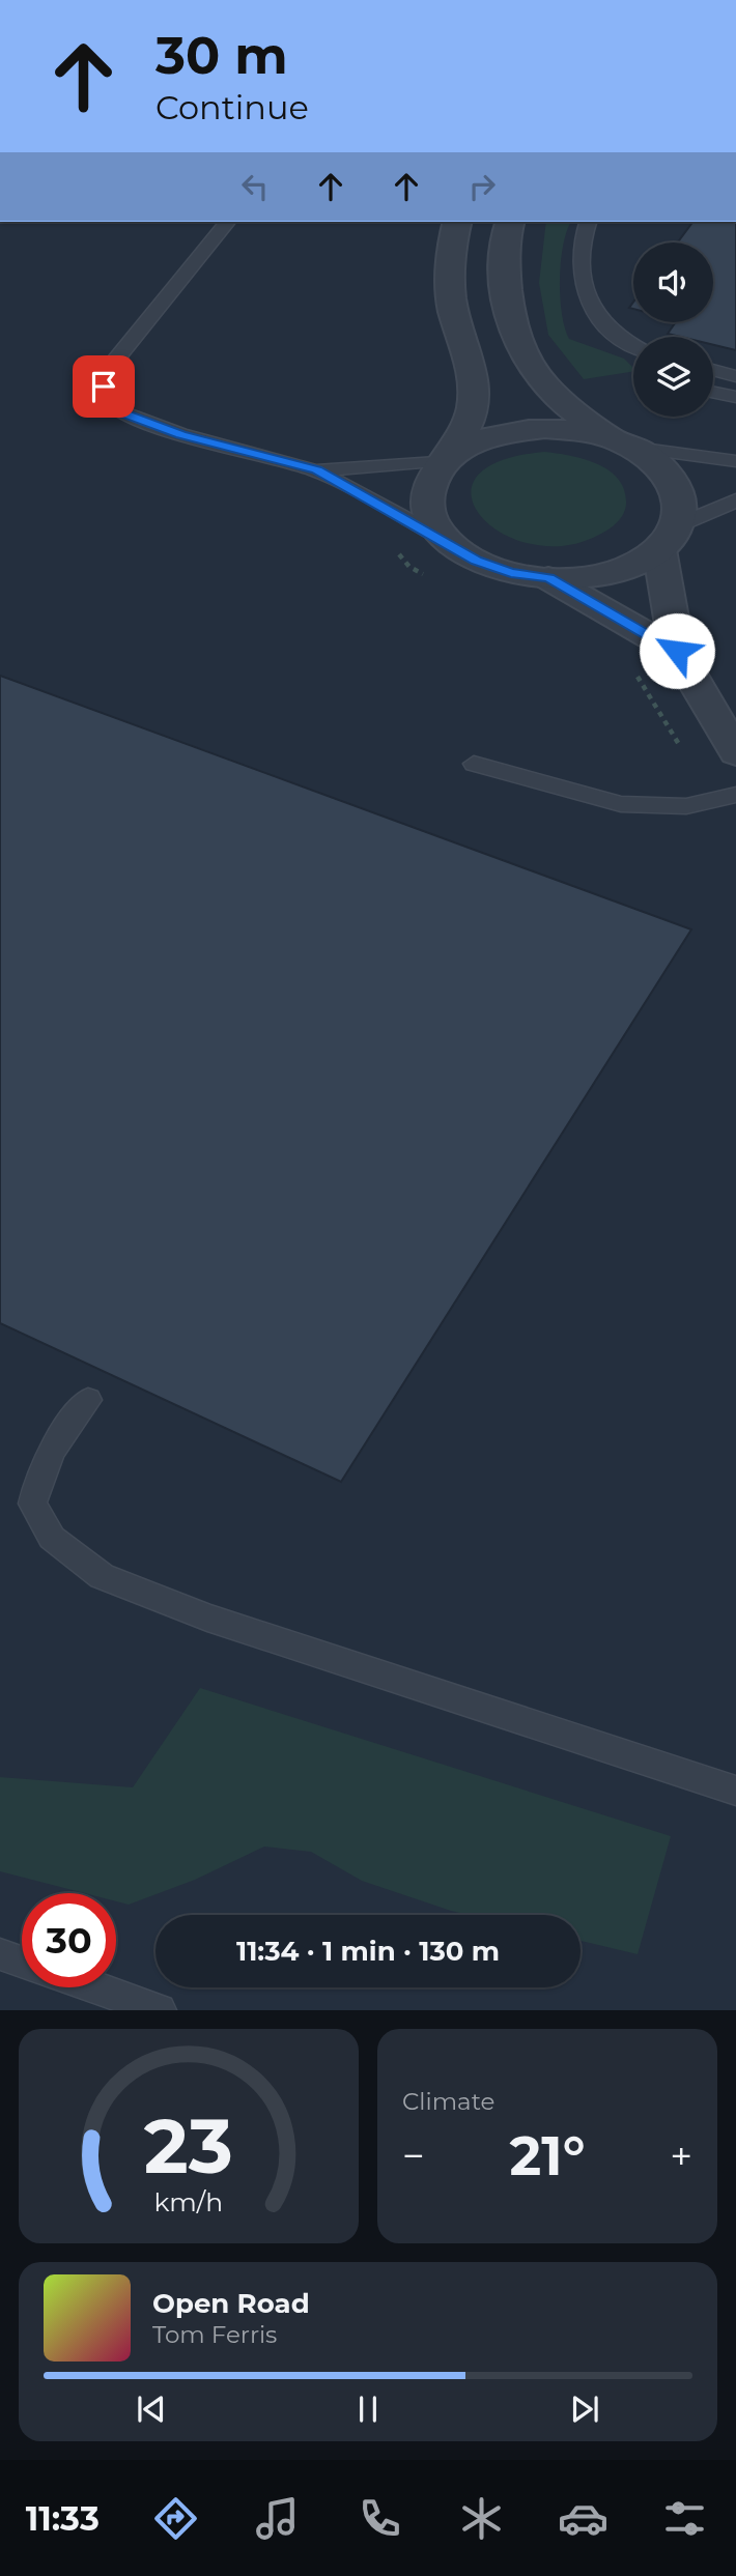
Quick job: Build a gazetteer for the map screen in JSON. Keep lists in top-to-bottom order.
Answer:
{
  "page": {
    "turn": ["30 m", "Continue"],
    "limit": "30",
    "trip": "11:34 · 1 min · 130 m",
    "tile": "Climate",
    "heat": ["−", "21°", "+"],
    "song": ["Open Road", "Tom Ferris"],
    "tabs": "11:33",
    "gauge": ["23", "km/h"]
  }
}
